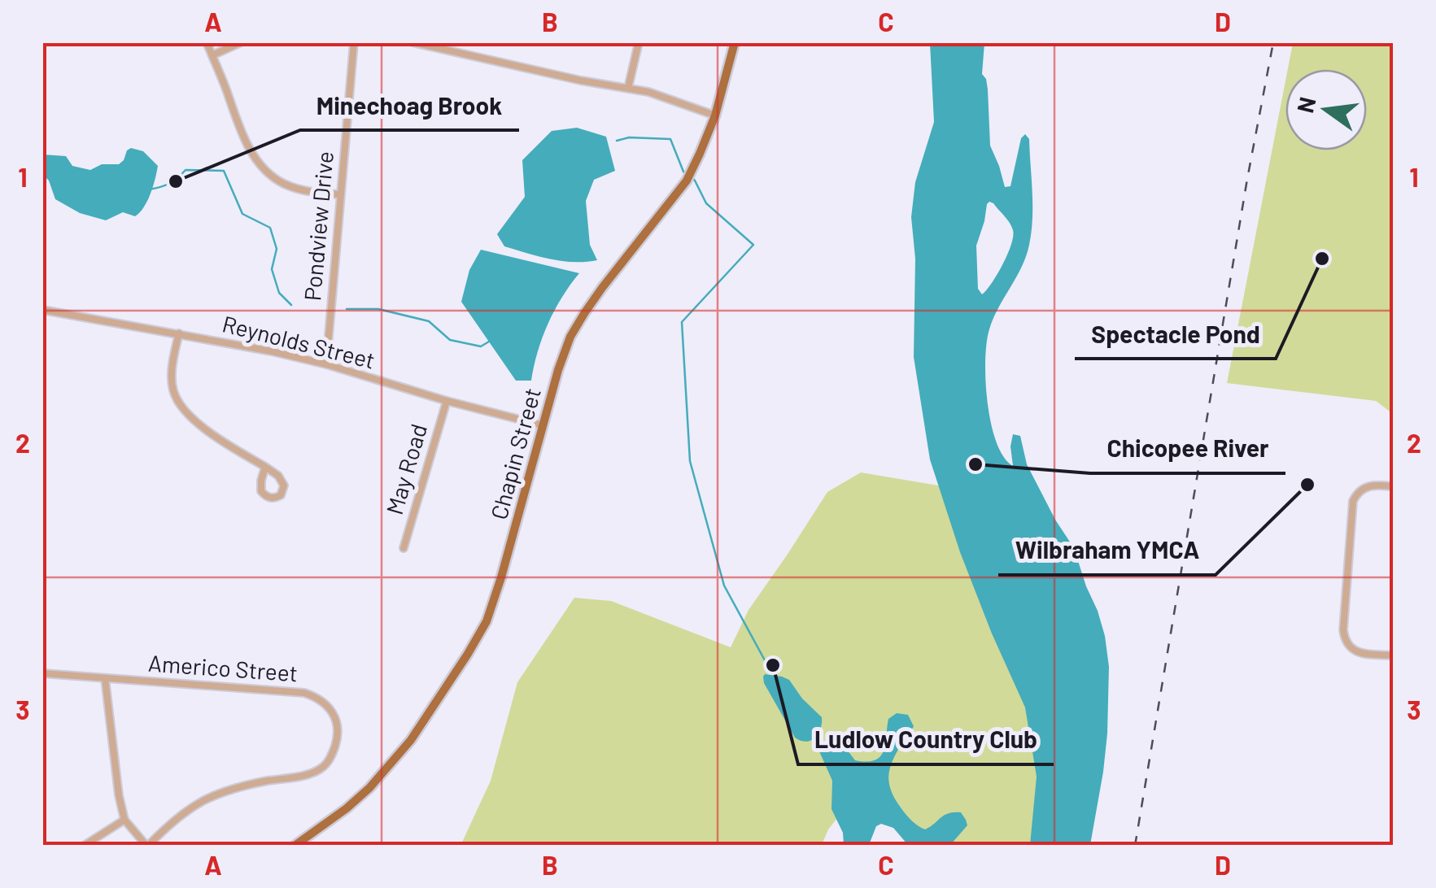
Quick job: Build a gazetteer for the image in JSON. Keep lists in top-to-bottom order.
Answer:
{
  "streets": {
    "main road": ["Chapin Street"],
    "street": [
      "Pondview Drive",
      "Reynolds Street",
      "May Road",
      "Americo Street"
    ]
  },
  "crossings": [
    ["Pondview Drive", "Reynolds Street"],
    ["Reynolds Street", "Chapin Street"],
    ["Reynolds Street", "May Road"]
  ],
  "places": [
    "Minechoag Brook",
    "Spectacle Pond",
    "Chicopee River",
    "Wilbraham YMCA",
    "Ludlow Country Club"
  ],
  "north": "left",
  "grid": {
    "columns": [
      "A",
      "B",
      "C",
      "D"
    ],
    "rows": ["1", "2", "3"]
  }
}
